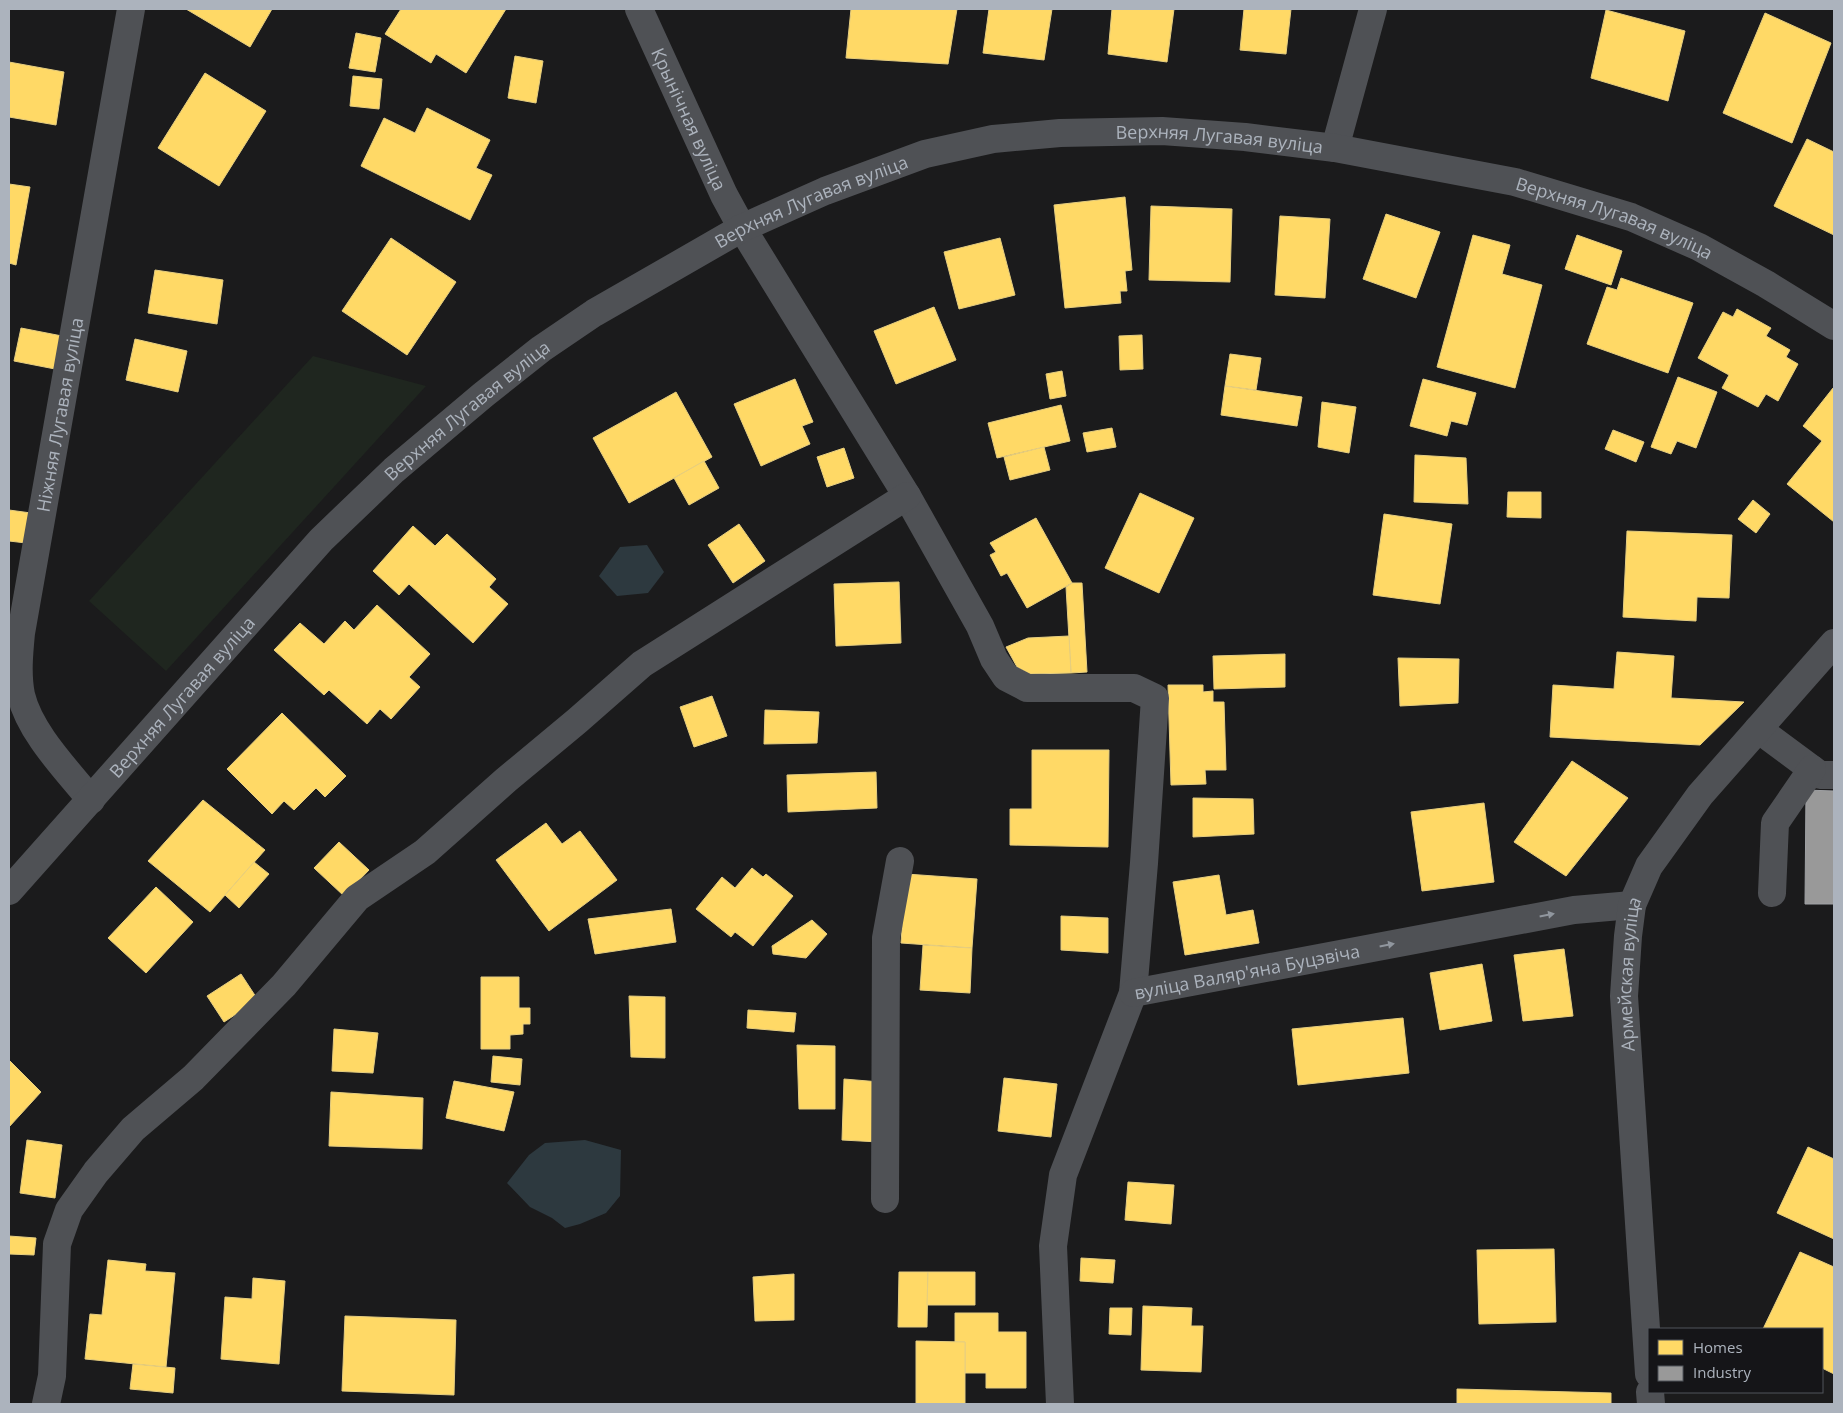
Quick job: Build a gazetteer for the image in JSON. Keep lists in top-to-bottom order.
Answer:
{
  "streets": {
    "street": [
      "Крынічная вуліца",
      "Верхняя Лугавая вуліца",
      "Ніжняя Лугавая вуліца",
      "Армейская вуліца",
      "вуліца Валяр'яна Буцэвіча"
    ]
  },
  "crossings": [
    ["Крынічная вуліца", "Верхняя Лугавая вуліца"],
    ["Крынічная вуліца", "вуліца Валяр'яна Буцэвіча"],
    ["Верхняя Лугавая вуліца", "Ніжняя Лугавая вуліца"],
    ["Армейская вуліца", "вуліца Валяр'яна Буцэвіча"]
  ],
  "one_way": ["вуліца Валяр'яна Буцэвіча"],
  "legend": ["Homes", "Industry"]
}
